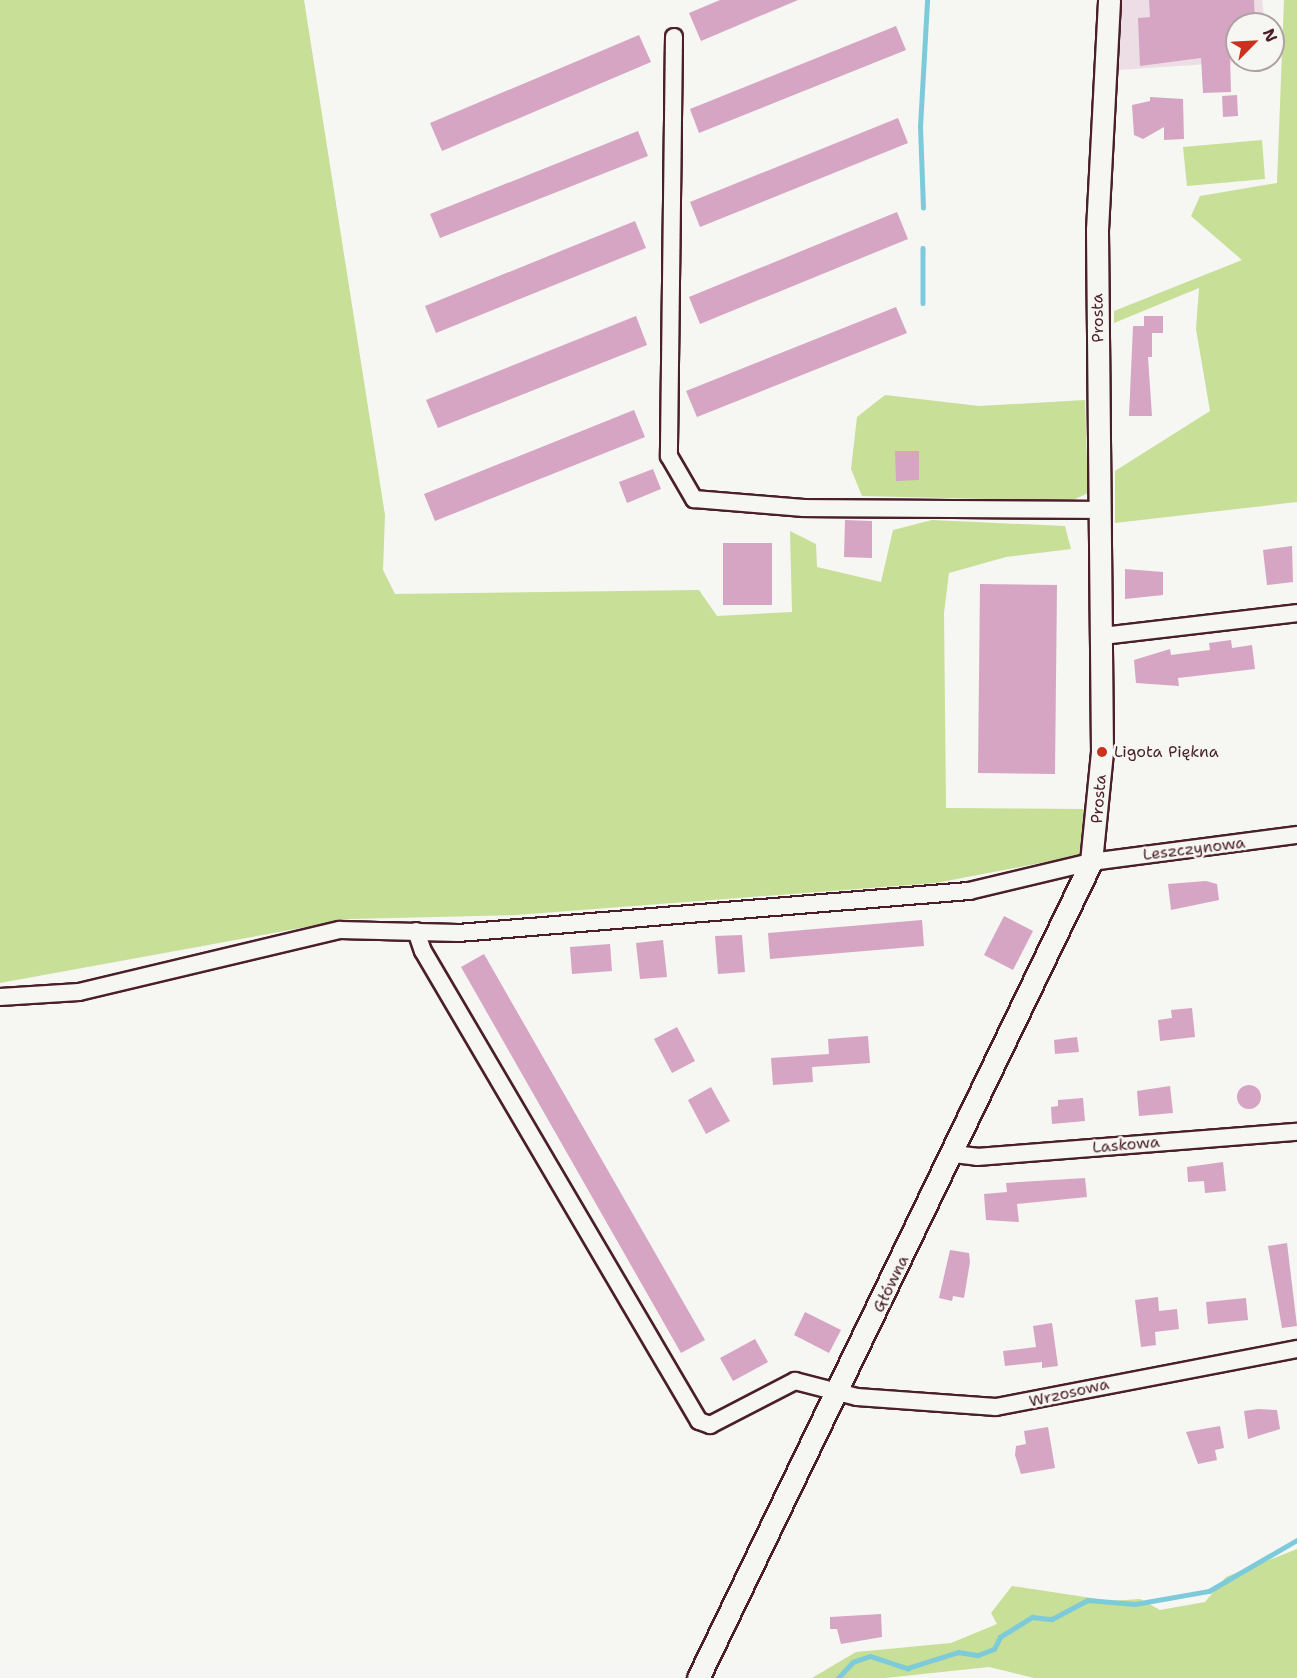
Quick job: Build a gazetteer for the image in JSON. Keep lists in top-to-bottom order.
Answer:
{
  "streets": {
    "street": [
      "Prosta",
      "Leszczynowa",
      "Laskowa",
      "Główna",
      "Wrzosowa"
    ]
  },
  "crossings": [
    ["Prosta", "Leszczynowa"],
    ["Prosta", "Główna"],
    ["Leszczynowa", "Wrzosowa"],
    ["Laskowa", "Główna"],
    ["Główna", "Wrzosowa"]
  ],
  "places": ["Ligota Piękna"],
  "north": "top right"
}
